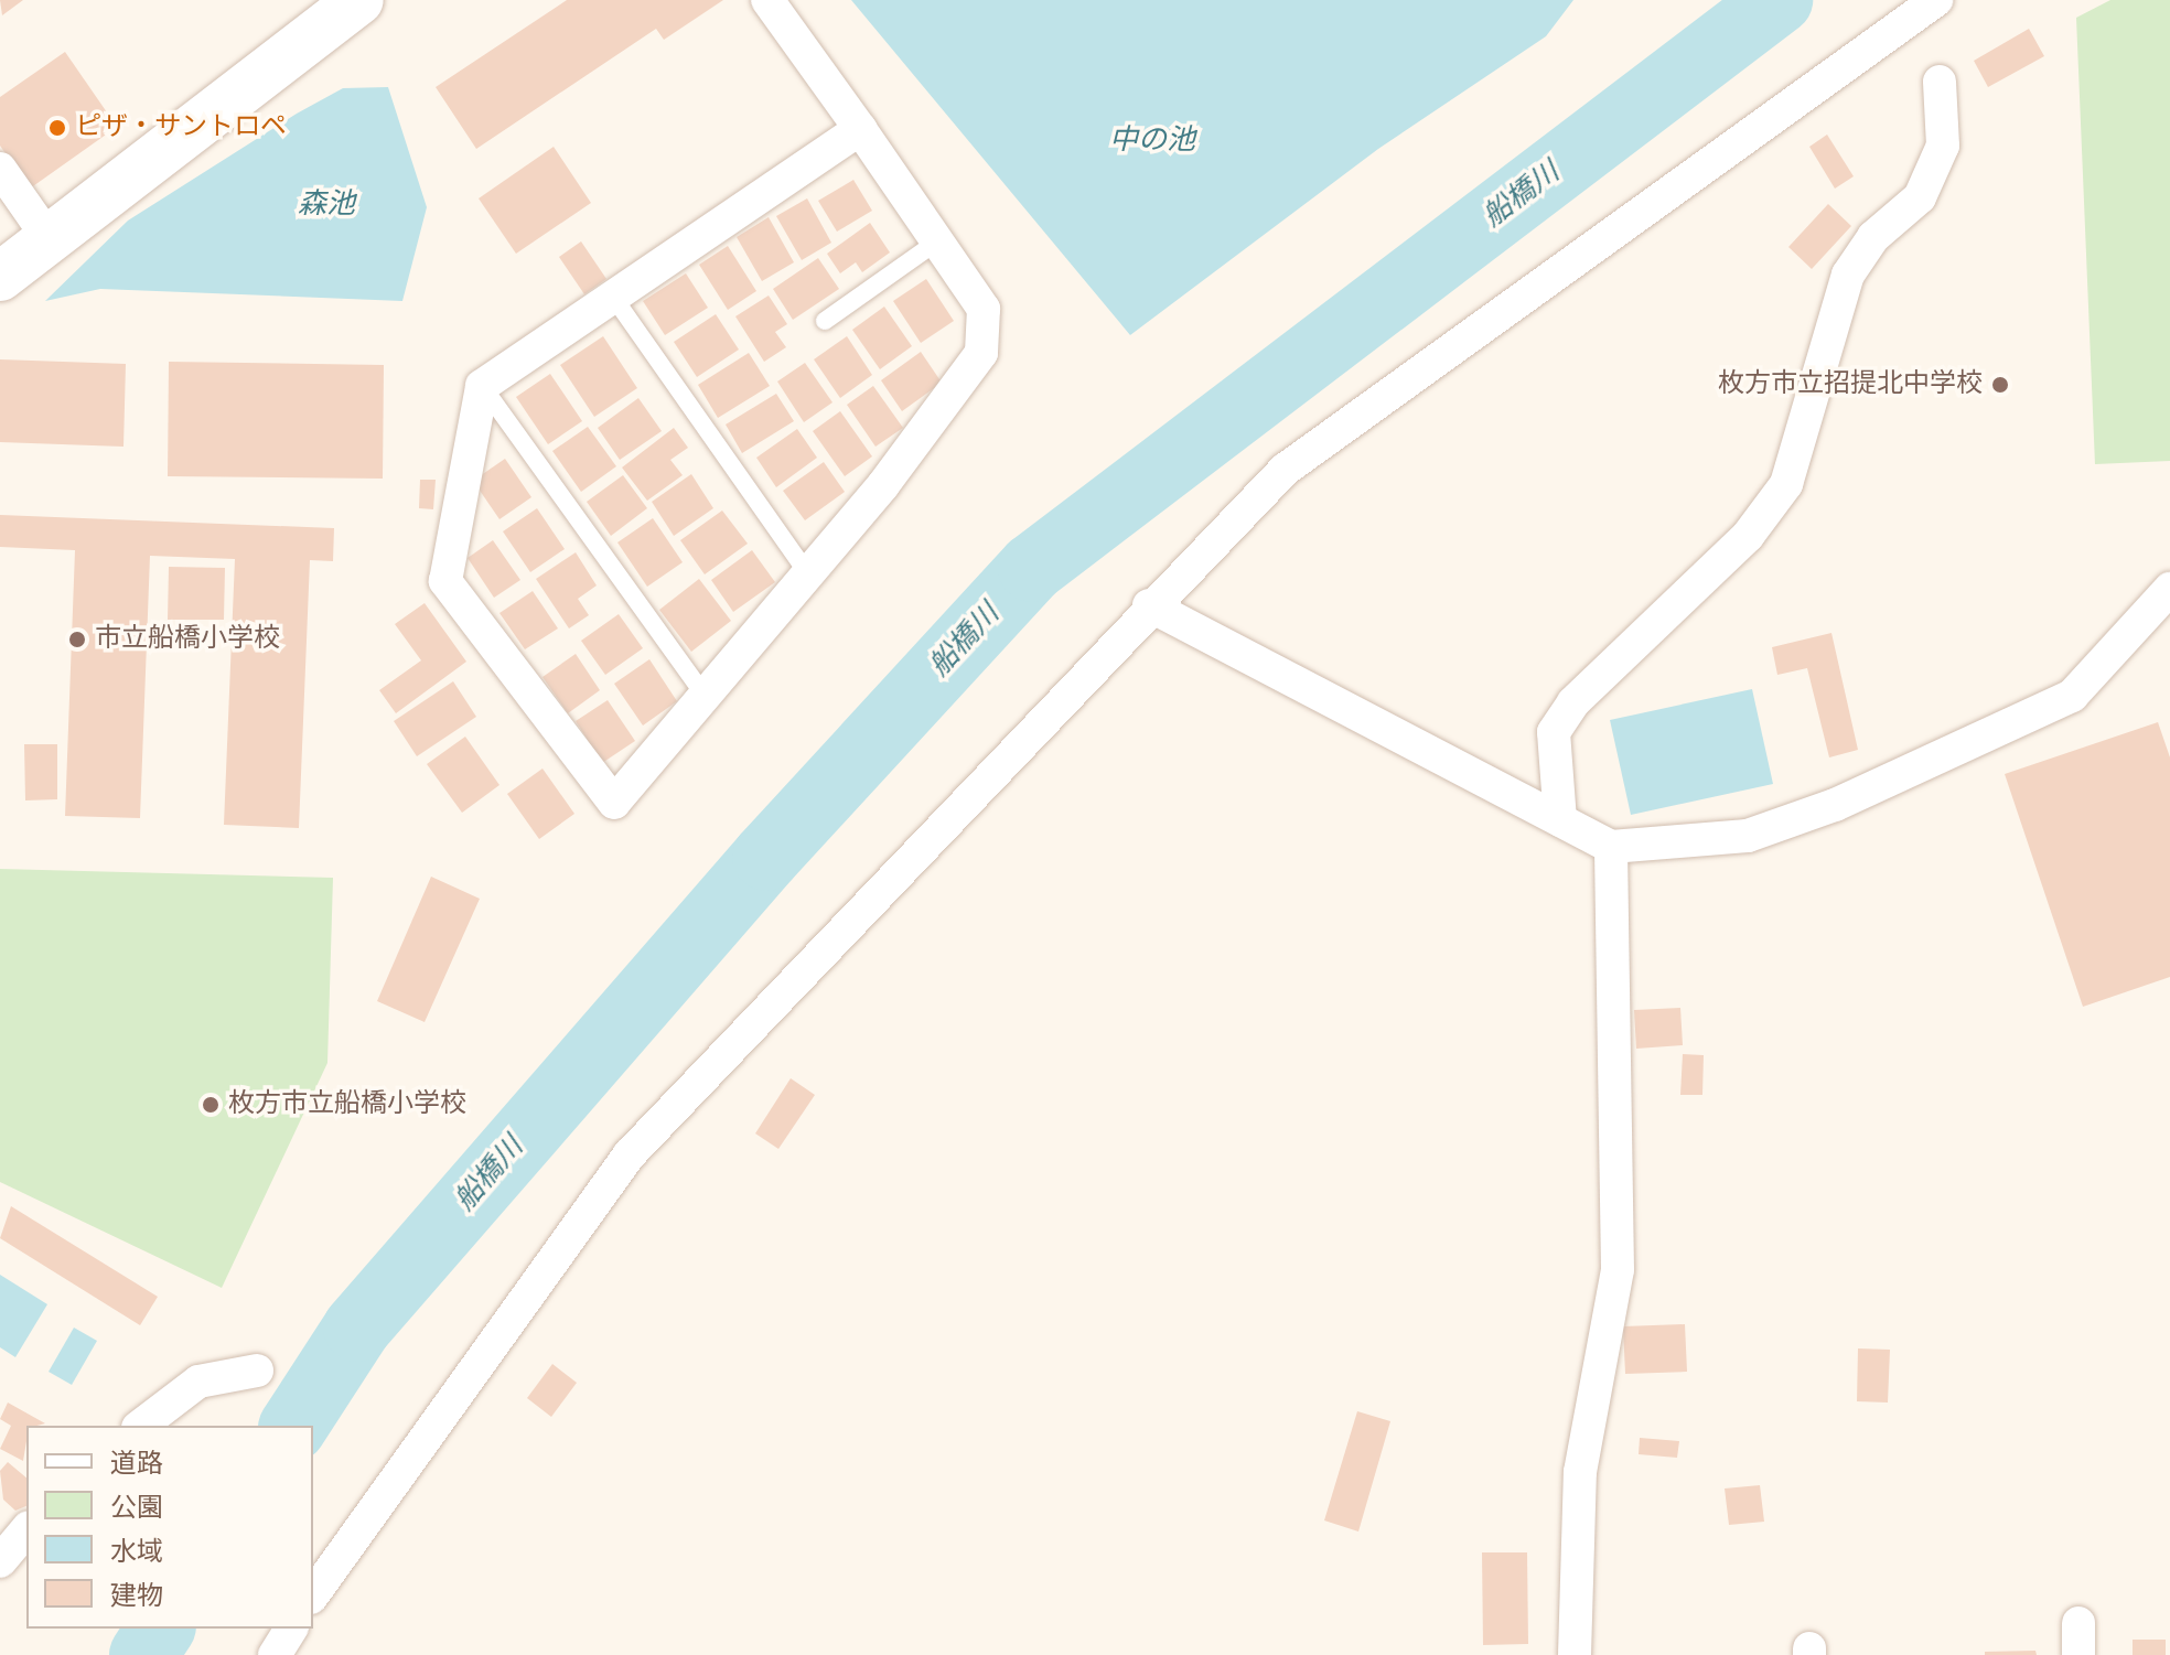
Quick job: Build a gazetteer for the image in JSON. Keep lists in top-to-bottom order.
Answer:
{
  "water": ["中の池", "船橋川", "森池"],
  "places": [
    "ピザ・サントロペ",
    "枚方市立招提北中学校",
    "市立船橋小学校",
    "枚方市立船橋小学校"
  ],
  "legend": [
    "道路",
    "公園",
    "水域",
    "建物"
  ]
}
